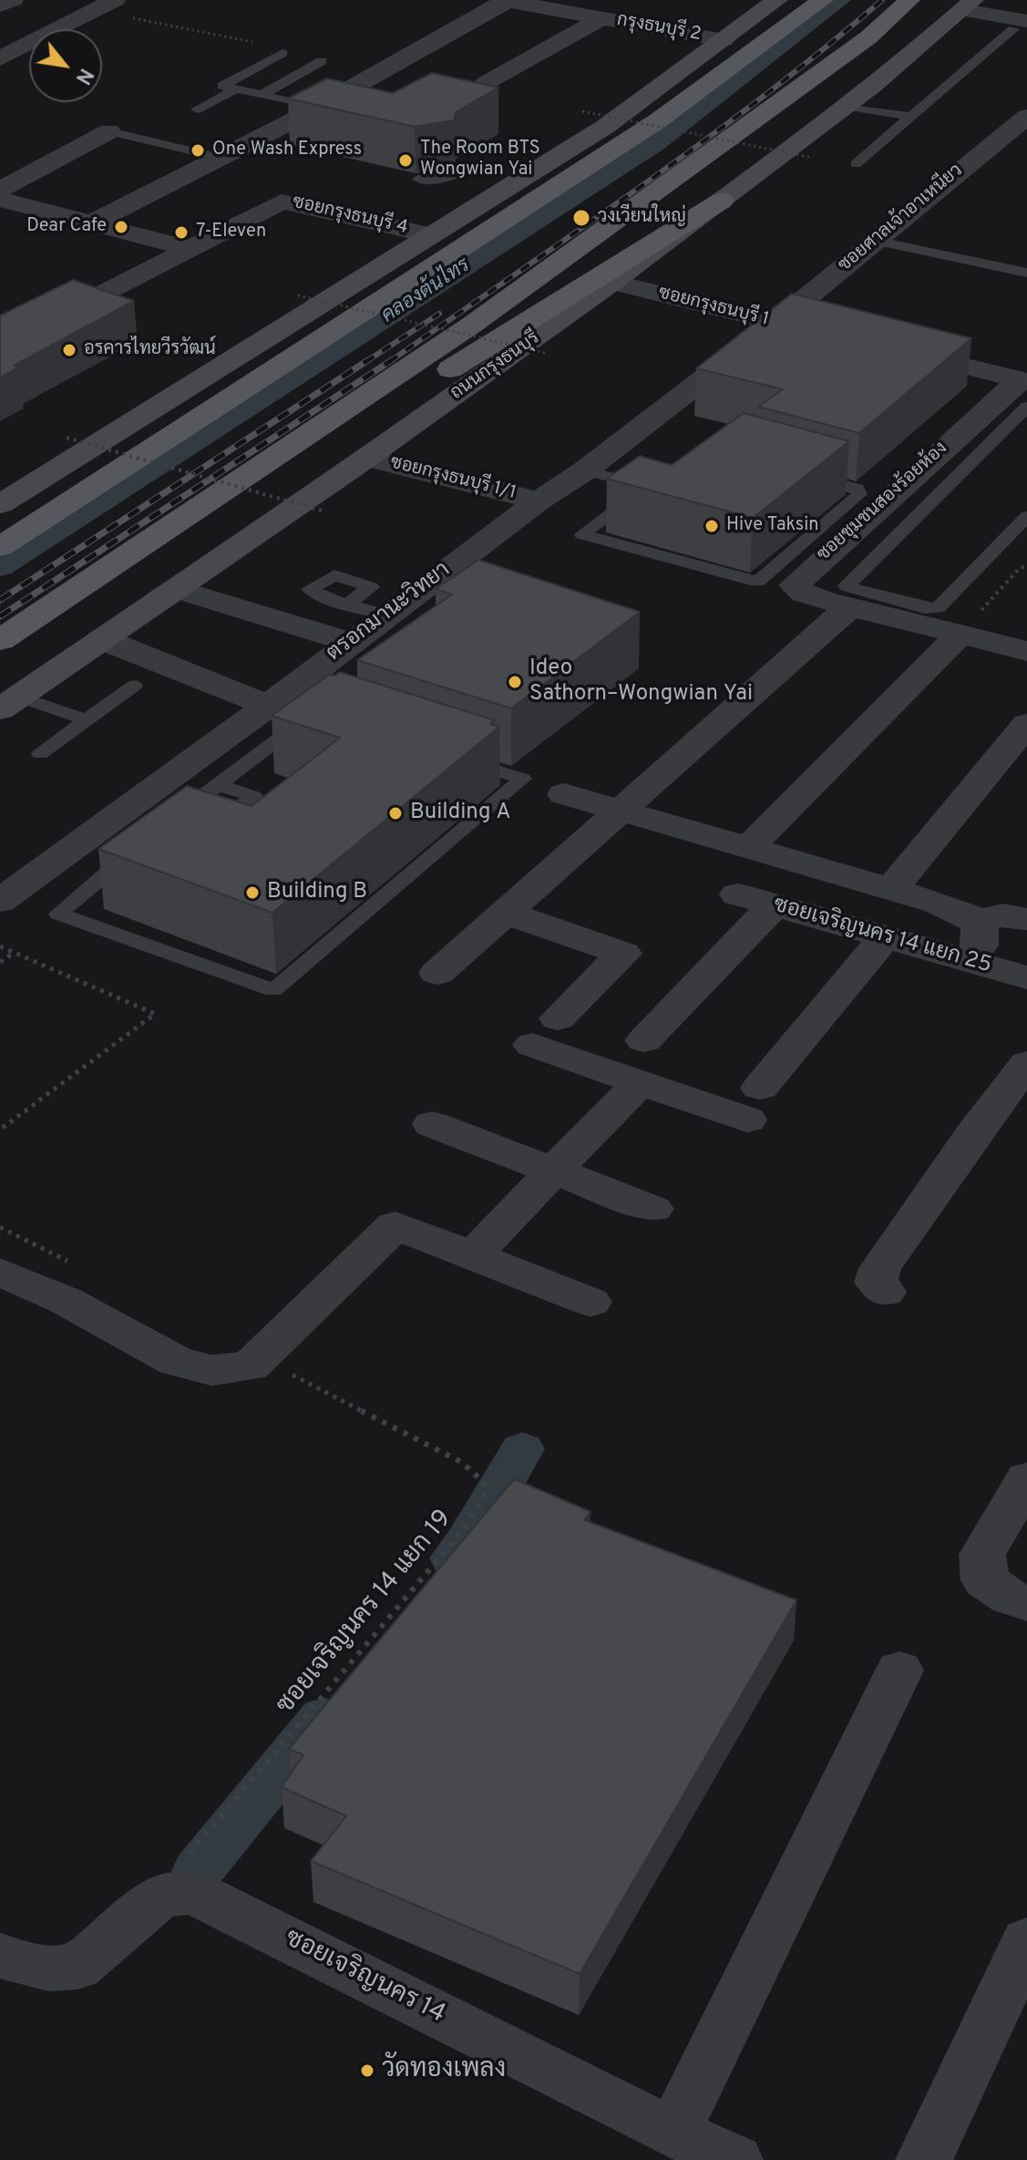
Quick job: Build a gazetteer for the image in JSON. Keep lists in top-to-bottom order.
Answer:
{
  "streets": {
    "main road": ["ถนนกรุงธนบุรี"],
    "street": [
      "กรุงธนบุรี 2",
      "ซอยกรุงธนบุรี 4",
      "ซอยศาลเจ้าอาเหนียว",
      "ซอยกรุงธนบุรี 1",
      "ซอยกรุงธนบุรี 1/1",
      "ซอยชุมชนสองร้อยห้อง",
      "ตรอกมานะวิทยา",
      "ซอยเจริญนคร 14 แยก 25",
      "ซอยเจริญนคร 14"
    ],
    "path": ["ซอยเจริญนคร 14 แยก 19"]
  },
  "crossings": [
    ["ซอยศาลเจ้าอาเหนียว", "ซอยกรุงธนบุรี 1"],
    ["ซอยศาลเจ้าอาเหนียว", "ตรอกมานะวิทยา"],
    ["ซอยกรุงธนบุรี 1", "ถนนกรุงธนบุรี"],
    ["ซอยกรุงธนบุรี 1", "ตรอกมานะวิทยา"],
    ["ถนนกรุงธนบุรี", "ซอยกรุงธนบุรี 1/1"],
    ["ซอยกรุงธนบุรี 1/1", "ตรอกมานะวิทยา"],
    ["ซอยเจริญนคร 14 แยก 19", "ซอยเจริญนคร 14"]
  ],
  "water": ["คลองต้นไทร"],
  "places": [
    "One Wash Express",
    "The Room BTS Wongwian Yai",
    "วงเวียนใหญ่",
    "Dear Cafe",
    "7-Eleven",
    "อรคารไทยวีรวัฒน์",
    "Hive Taksin",
    "Ideo Sathorn–Wongwian Yai",
    "Building A",
    "Building B",
    "วัดทองเพลง"
  ],
  "north": "bottom right"
}
